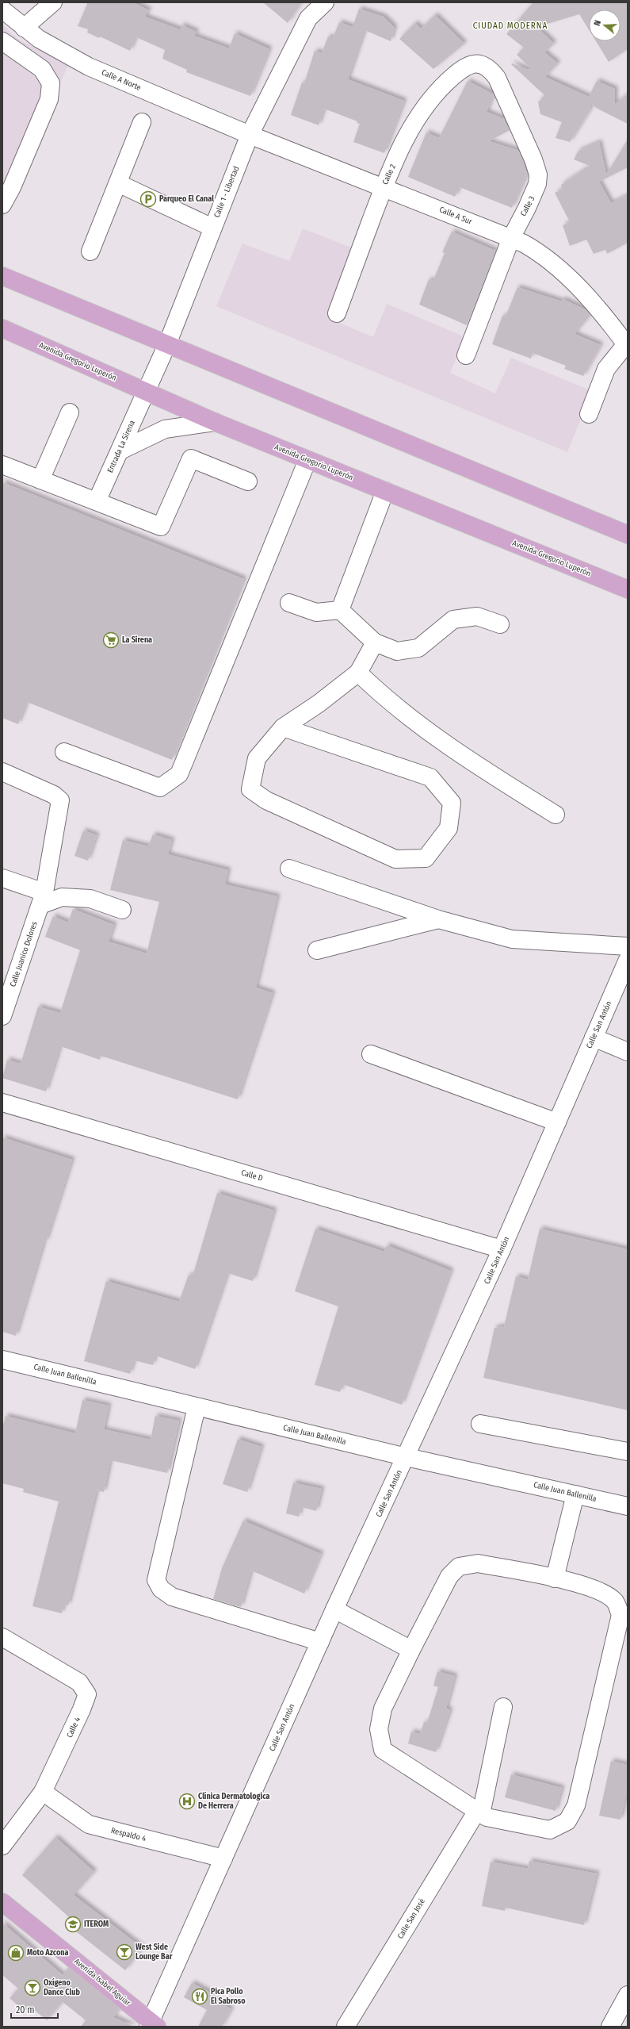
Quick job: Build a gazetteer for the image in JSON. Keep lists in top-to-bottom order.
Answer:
{
  "streets": {
    "main road": ["Avenida Gregorio Luperón", "Avenida Isabel Aguiar"],
    "street": [
      "Calle A Norte",
      "Calle 2",
      "Calle 1 - Libertad",
      "Calle 3",
      "Calle A Sur",
      "Entrada La Sirena",
      "Calle Juanico Dolores",
      "Calle San Antón",
      "Calle D",
      "Calle Juan Ballenilla",
      "Calle 4",
      "Respaldo 4",
      "Calle San José"
    ]
  },
  "crossings": [
    ["Calle A Norte", "Calle 1 - Libertad"],
    ["Calle A Norte", "Calle A Sur"],
    ["Calle 2", "Calle 3"],
    ["Calle 2", "Calle A Sur"],
    ["Calle 1 - Libertad", "Calle A Sur"],
    ["Calle 1 - Libertad", "Avenida Gregorio Luperón"],
    ["Calle 1 - Libertad", "Entrada La Sirena"],
    ["Calle 3", "Calle A Sur"],
    ["Avenida Gregorio Luperón", "Entrada La Sirena"],
    ["Calle San Antón", "Calle D"],
    ["Calle San Antón", "Calle Juan Ballenilla"],
    ["Calle San Antón", "Respaldo 4"],
    ["Calle San Antón", "Avenida Isabel Aguiar"],
    ["Calle 4", "Respaldo 4"]
  ],
  "districts": ["CIUDAD MODERNA"],
  "places": {
    "parking": ["Parqueo El Canal"],
    "supermarket": ["La Sirena"],
    "hospital": ["Clínica Dermatologica De Herrera"],
    "school or university": ["ITEROM"],
    "bar": ["West Side Lounge Bar", "Oxígeno Dance Club"],
    "shop": ["Moto Azcona"],
    "restaurant": ["Pica Pollo El Sabroso"]
  },
  "scale_bar": "20 m",
  "north": "left"
}
